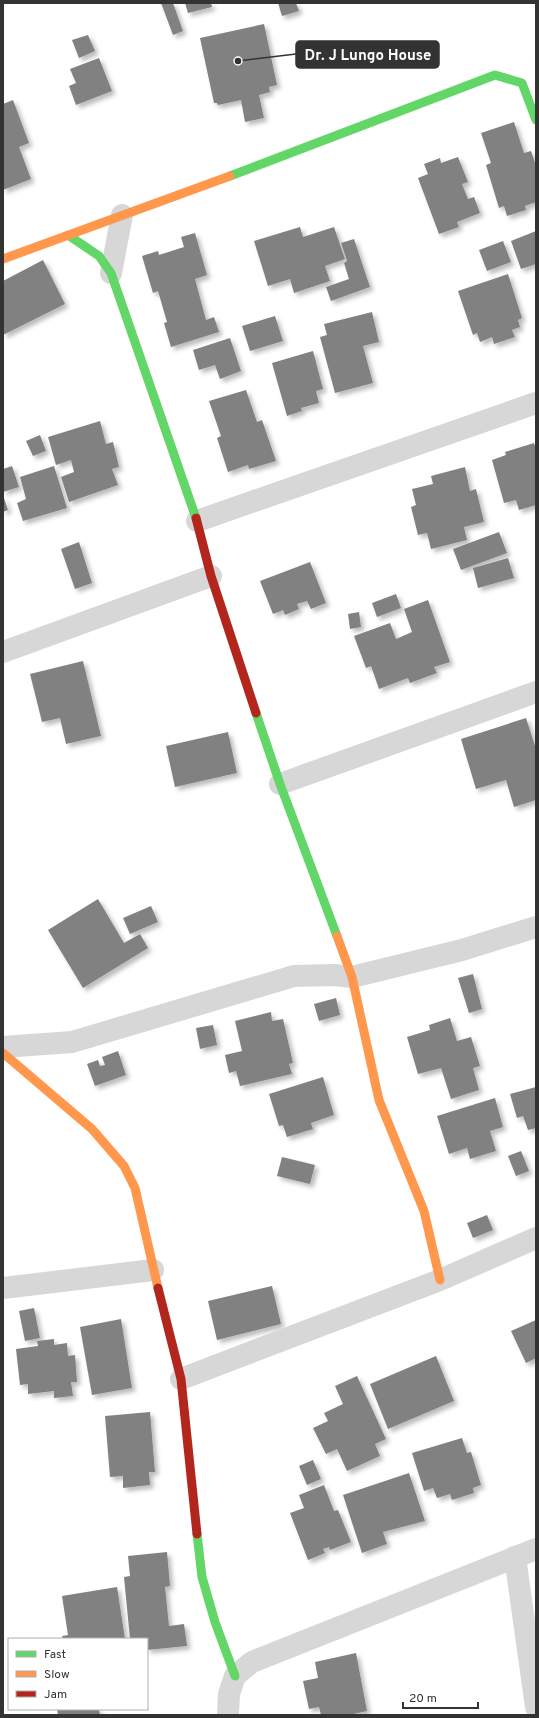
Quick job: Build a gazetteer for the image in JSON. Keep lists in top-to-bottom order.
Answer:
{
  "places": ["Dr. J Lungo House"],
  "legend": ["Fast", "Slow", "Jam"],
  "scale_bar": "20 m"
}
